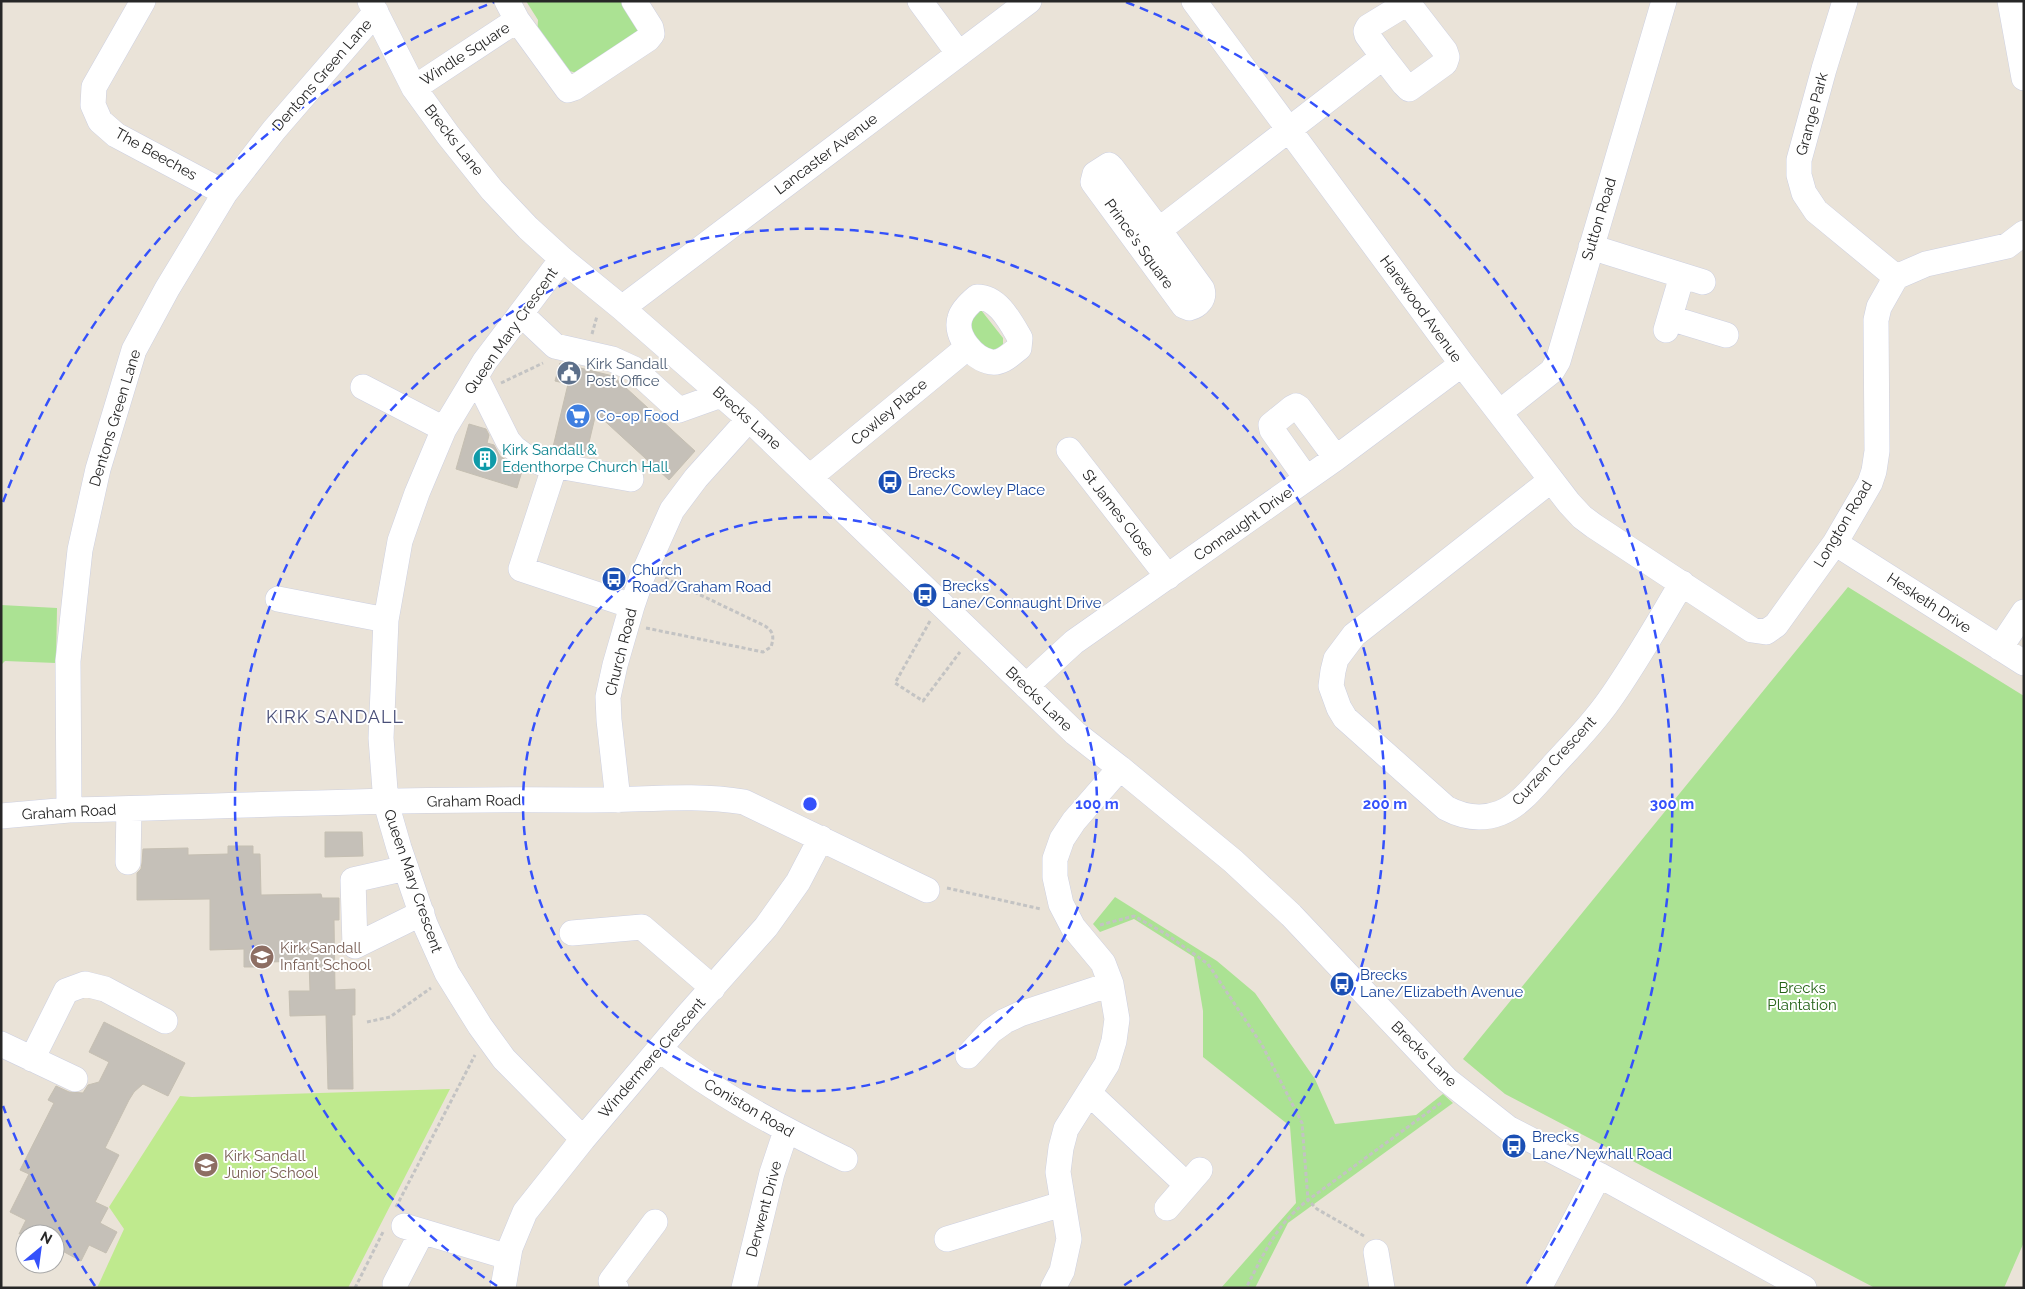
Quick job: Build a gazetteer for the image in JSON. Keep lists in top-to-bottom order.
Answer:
{
  "streets": {
    "street": [
      "Windle Square",
      "Dentons Green Lane",
      "Grange Park",
      "Brecks Lane",
      "The Beeches",
      "Lancaster Avenue",
      "Sutton Road",
      "Prince's Square",
      "Harewood Avenue",
      "Queen Mary Crescent",
      "Cowley Place",
      "St James Close",
      "Connaught Drive",
      "Longton Road",
      "Hesketh Drive",
      "Church Road",
      "Curzen Crescent",
      "Graham Road",
      "Windermere Crescent",
      "Coniston Road",
      "Derwent Drive"
    ]
  },
  "crossings": [
    ["Windle Square", "Brecks Lane"],
    ["Dentons Green Lane", "Brecks Lane"],
    ["Dentons Green Lane", "The Beeches"],
    ["Dentons Green Lane", "Graham Road"],
    ["Grange Park", "Longton Road"],
    ["Brecks Lane", "Lancaster Avenue"],
    ["Brecks Lane", "Queen Mary Crescent"],
    ["Brecks Lane", "Cowley Place"],
    ["Brecks Lane", "Connaught Drive"],
    ["Brecks Lane", "Church Road"],
    ["Sutton Road", "Harewood Avenue"],
    ["Prince's Square", "Harewood Avenue"],
    ["Harewood Avenue", "Connaught Drive"],
    ["Harewood Avenue", "Longton Road"],
    ["Harewood Avenue", "Curzen Crescent"],
    ["Queen Mary Crescent", "Graham Road"],
    ["Queen Mary Crescent", "Windermere Crescent"],
    ["St James Close", "Connaught Drive"],
    ["Longton Road", "Hesketh Drive"],
    ["Longton Road", "Curzen Crescent"],
    ["Church Road", "Graham Road"],
    ["Graham Road", "Windermere Crescent"],
    ["Windermere Crescent", "Coniston Road"],
    ["Coniston Road", "Derwent Drive"]
  ],
  "districts": ["KIRK SANDALL"],
  "parks": ["Brecks Plantation"],
  "places": {
    "public building": ["Kirk Sandall Post Office"],
    "supermarket": ["Co-op Food"],
    "building": ["Kirk Sandall & Edenthorpe Church Hall"],
    "bus stop": [
      "Brecks Lane/Cowley Place",
      "Church Road/Graham Road",
      "Brecks Lane/Connaught Drive",
      "Brecks Lane/Elizabeth Avenue",
      "Brecks Lane/Newhall Road"
    ],
    "school or university": ["Kirk Sandall Infant School", "Kirk Sandall Junior School"]
  },
  "north": "top right",
  "rings": ["100 m", "200 m", "300 m"]
}
